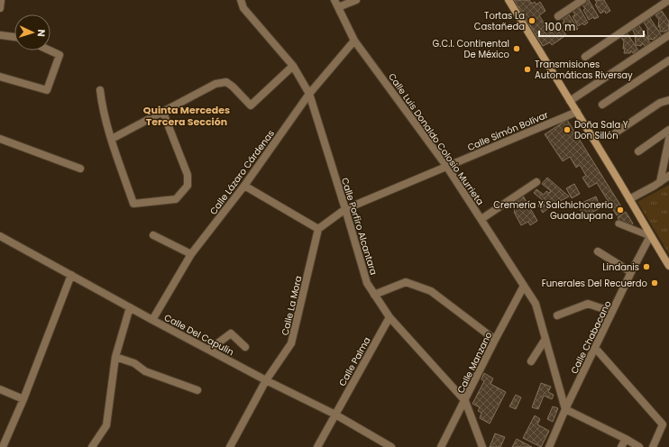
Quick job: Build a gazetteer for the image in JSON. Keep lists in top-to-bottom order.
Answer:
{
  "streets": {
    "street": [
      "Calle Simón Bolívar",
      "Calle Luis Donaldo Colosio Murrieta",
      "Calle Lázaro Cárdenas",
      "Calle Porfiro Alcantara",
      "Calle La Mora",
      "Calle Del Capulín",
      "Calle Chabacano",
      "Calle Palma",
      "Calle Manzano"
    ]
  },
  "crossings": [
    ["Calle Simón Bolívar", "Calle Luis Donaldo Colosio Murrieta"],
    ["Calle Simón Bolívar", "Calle Porfiro Alcantara"],
    ["Calle Luis Donaldo Colosio Murrieta", "Calle Lázaro Cárdenas"],
    ["Calle Luis Donaldo Colosio Murrieta", "Calle Chabacano"],
    ["Calle Luis Donaldo Colosio Murrieta", "Calle Manzano"],
    ["Calle Lázaro Cárdenas", "Calle Porfiro Alcantara"],
    ["Calle Lázaro Cárdenas", "Calle Del Capulín"],
    ["Calle Porfiro Alcantara", "Calle Palma"],
    ["Calle Porfiro Alcantara", "Calle Manzano"],
    ["Calle La Mora", "Calle Del Capulín"],
    ["Calle Del Capulín", "Calle Palma"]
  ],
  "districts": ["Quinta Mercedes Tercera Sección"],
  "places": [
    "Tortas La Castañeda",
    "G.C.I. Continental De México",
    "Transmisiones Automáticas Riversay",
    "Doña Sala Y Don Sillón",
    "Cremería Y Salchichoneria Guadalupana",
    "Lindanis",
    "Funerales Del Recuerdo"
  ],
  "scale_bar": "100 m",
  "north": "right"
}
